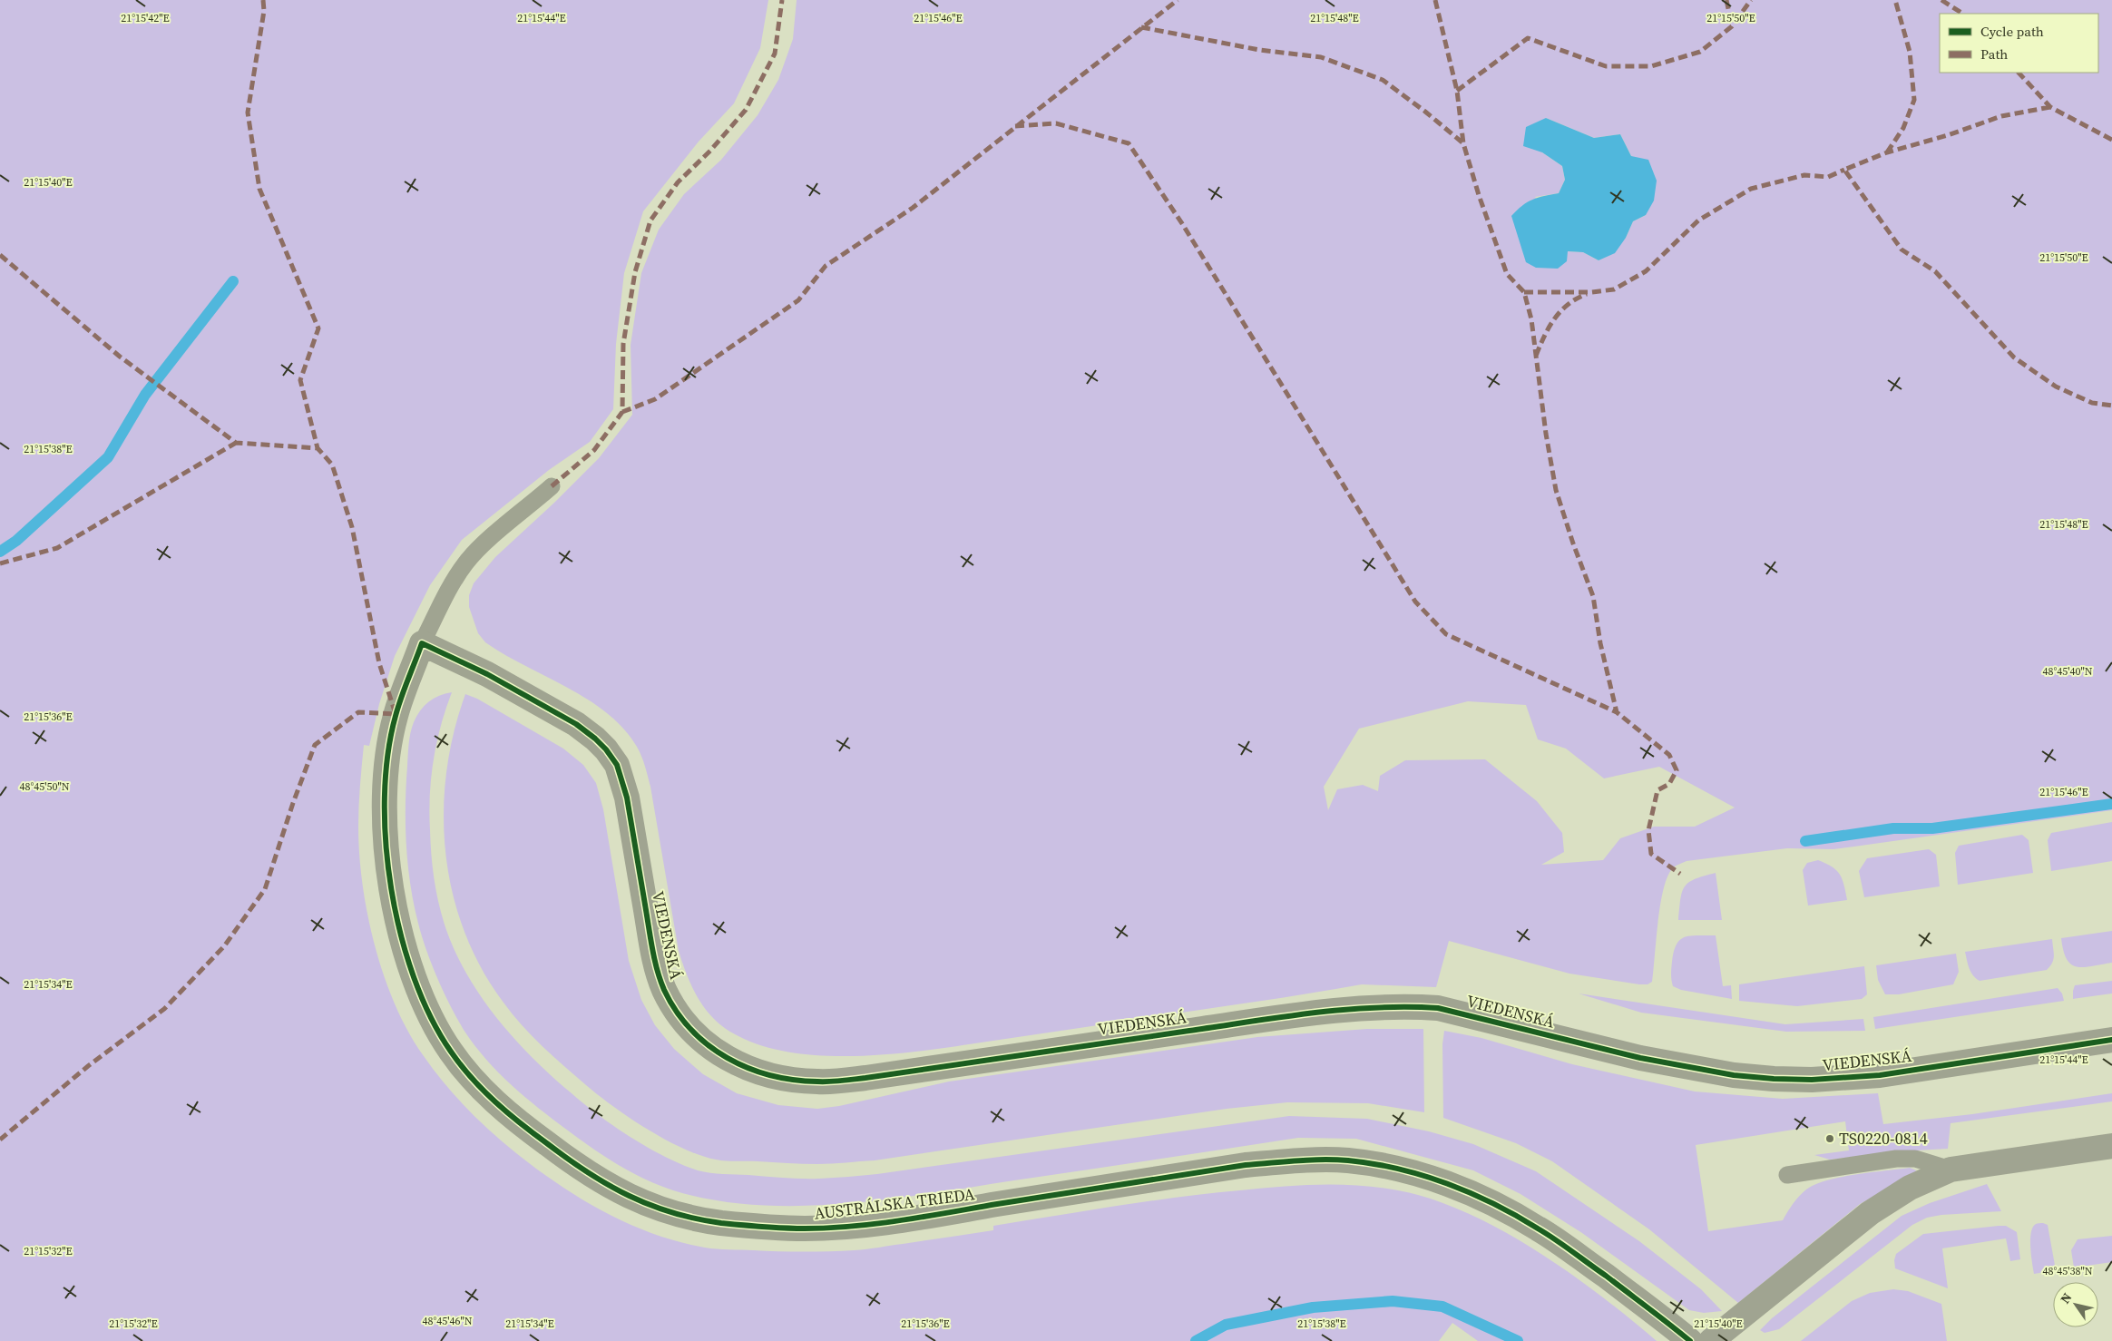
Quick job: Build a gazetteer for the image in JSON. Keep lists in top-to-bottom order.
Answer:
{
  "streets": {
    "street": ["VIEDENSKÁ", "AUSTRÁLSKA TRIEDA"]
  },
  "crossings": [
    ["VIEDENSKÁ", "AUSTRÁLSKA TRIEDA"]
  ],
  "places": ["TS0220-0814"],
  "legend": ["Cycle path", "Path"],
  "north": "top left",
  "coordinates": [
    "21°15'44\"E",
    "21°15'46\"E",
    "21°15'48\"E",
    "21°15'50\"E",
    "21°15'42\"E",
    "21°15'40\"E",
    "21°15'38\"E",
    "48°45'40\"N",
    "21°15'36\"E",
    "48°45'50\"N",
    "21°15'34\"E",
    "21°15'32\"E",
    "48°45'38\"N",
    "48°45'46\"N"
  ]
}
